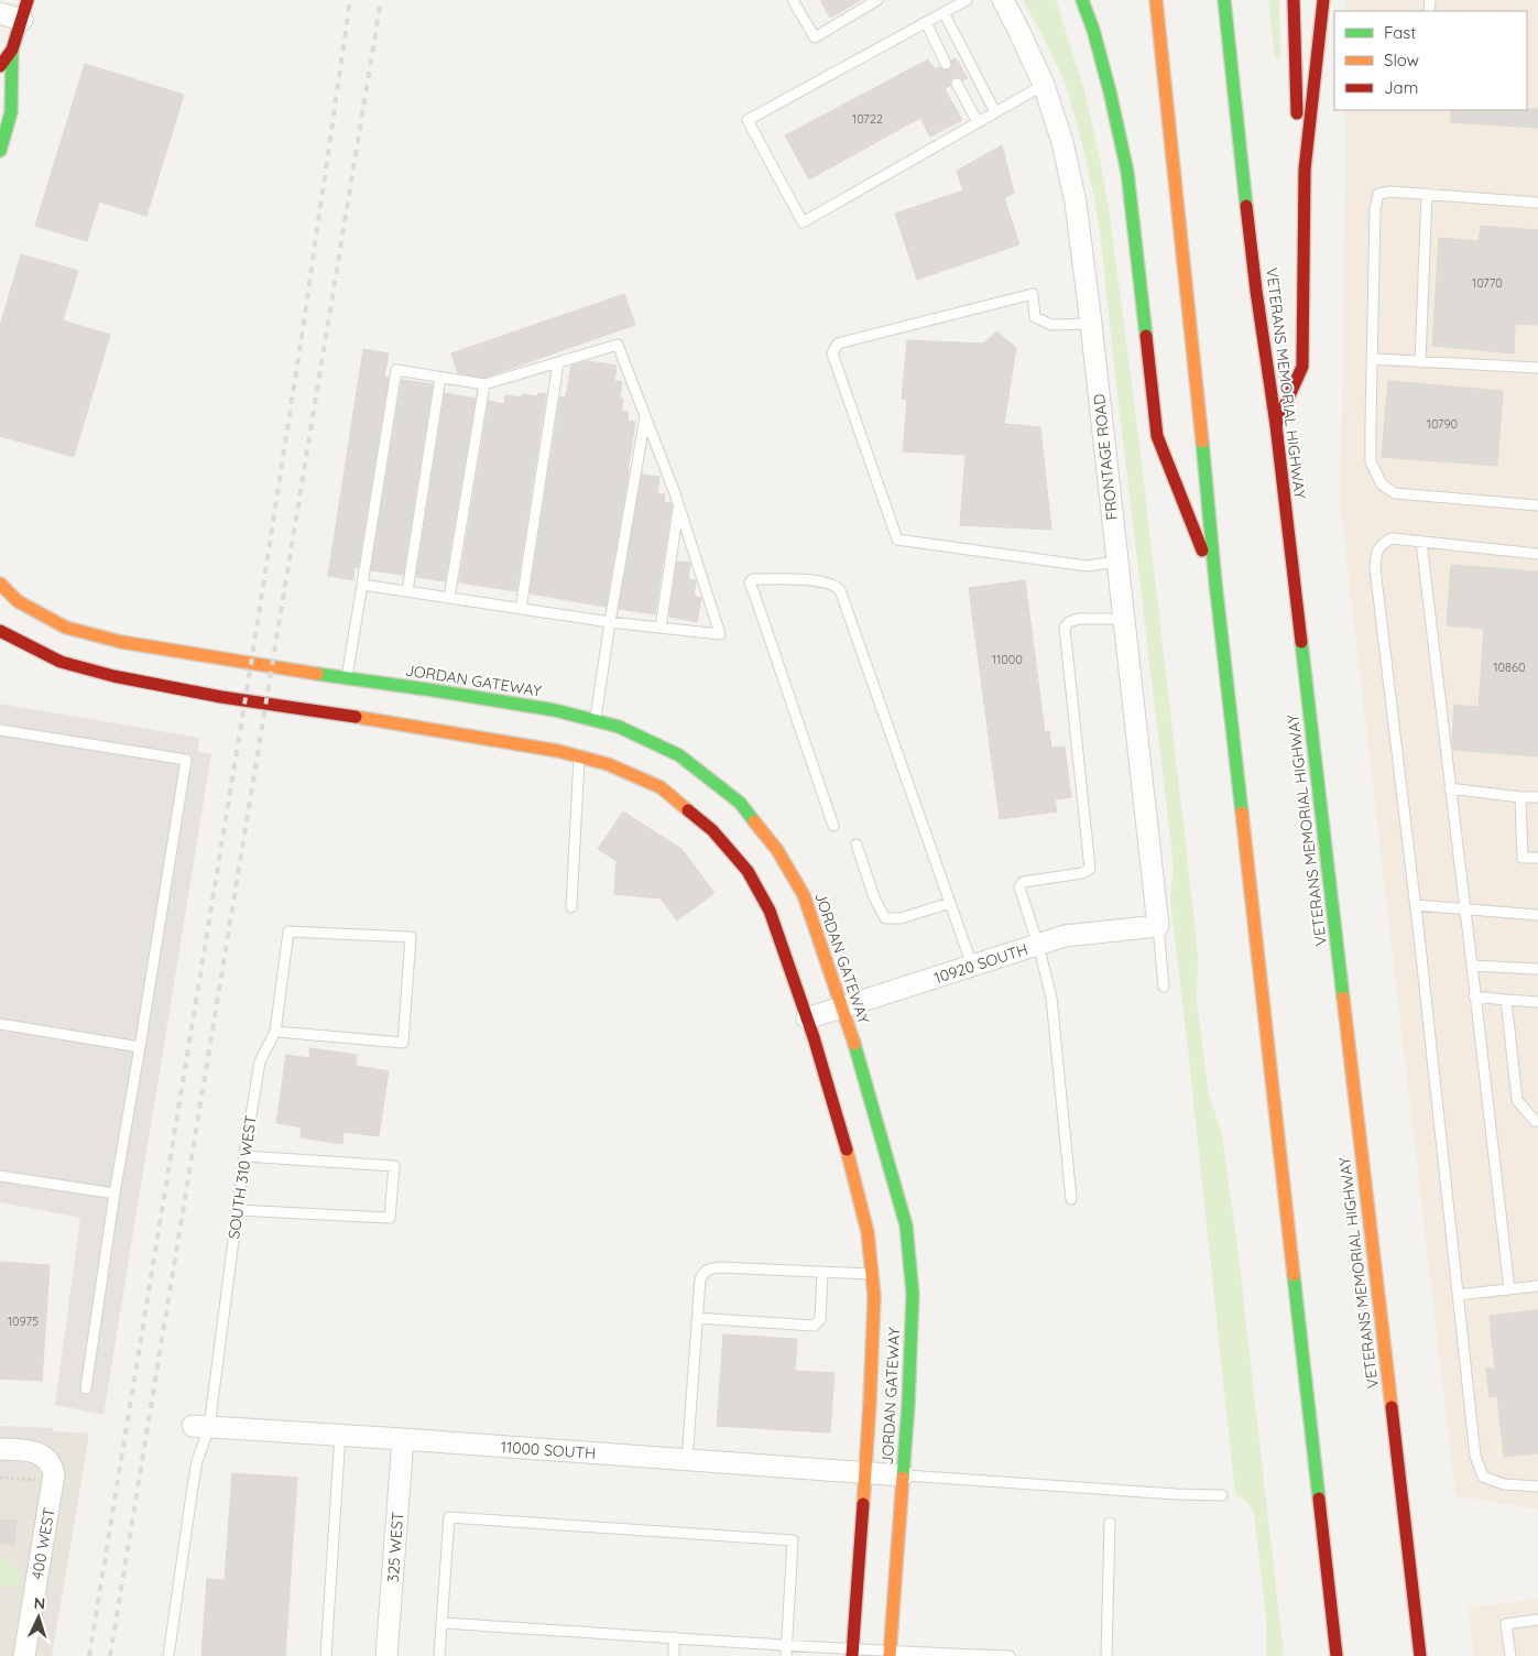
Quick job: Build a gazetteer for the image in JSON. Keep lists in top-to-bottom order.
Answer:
{
  "streets": {
    "main road": ["VETERANS MEMORIAL HIGHWAY", "JORDAN GATEWAY"],
    "street": [
      "FRONTAGE ROAD",
      "10920 SOUTH",
      "11000 SOUTH",
      "400 WEST",
      "325 WEST"
    ],
    "lane": ["SOUTH 310 WEST"]
  },
  "crossings": [
    ["FRONTAGE ROAD", "10920 SOUTH"],
    ["JORDAN GATEWAY", "10920 SOUTH"],
    ["JORDAN GATEWAY", "11000 SOUTH"],
    ["SOUTH 310 WEST", "11000 SOUTH"],
    ["11000 SOUTH", "325 WEST"]
  ],
  "house_numbers": [
    "10722",
    "10770",
    "10790",
    "11000",
    "10860",
    "10975"
  ],
  "legend": ["Fast", "Slow", "Jam"],
  "north": "top"
}
